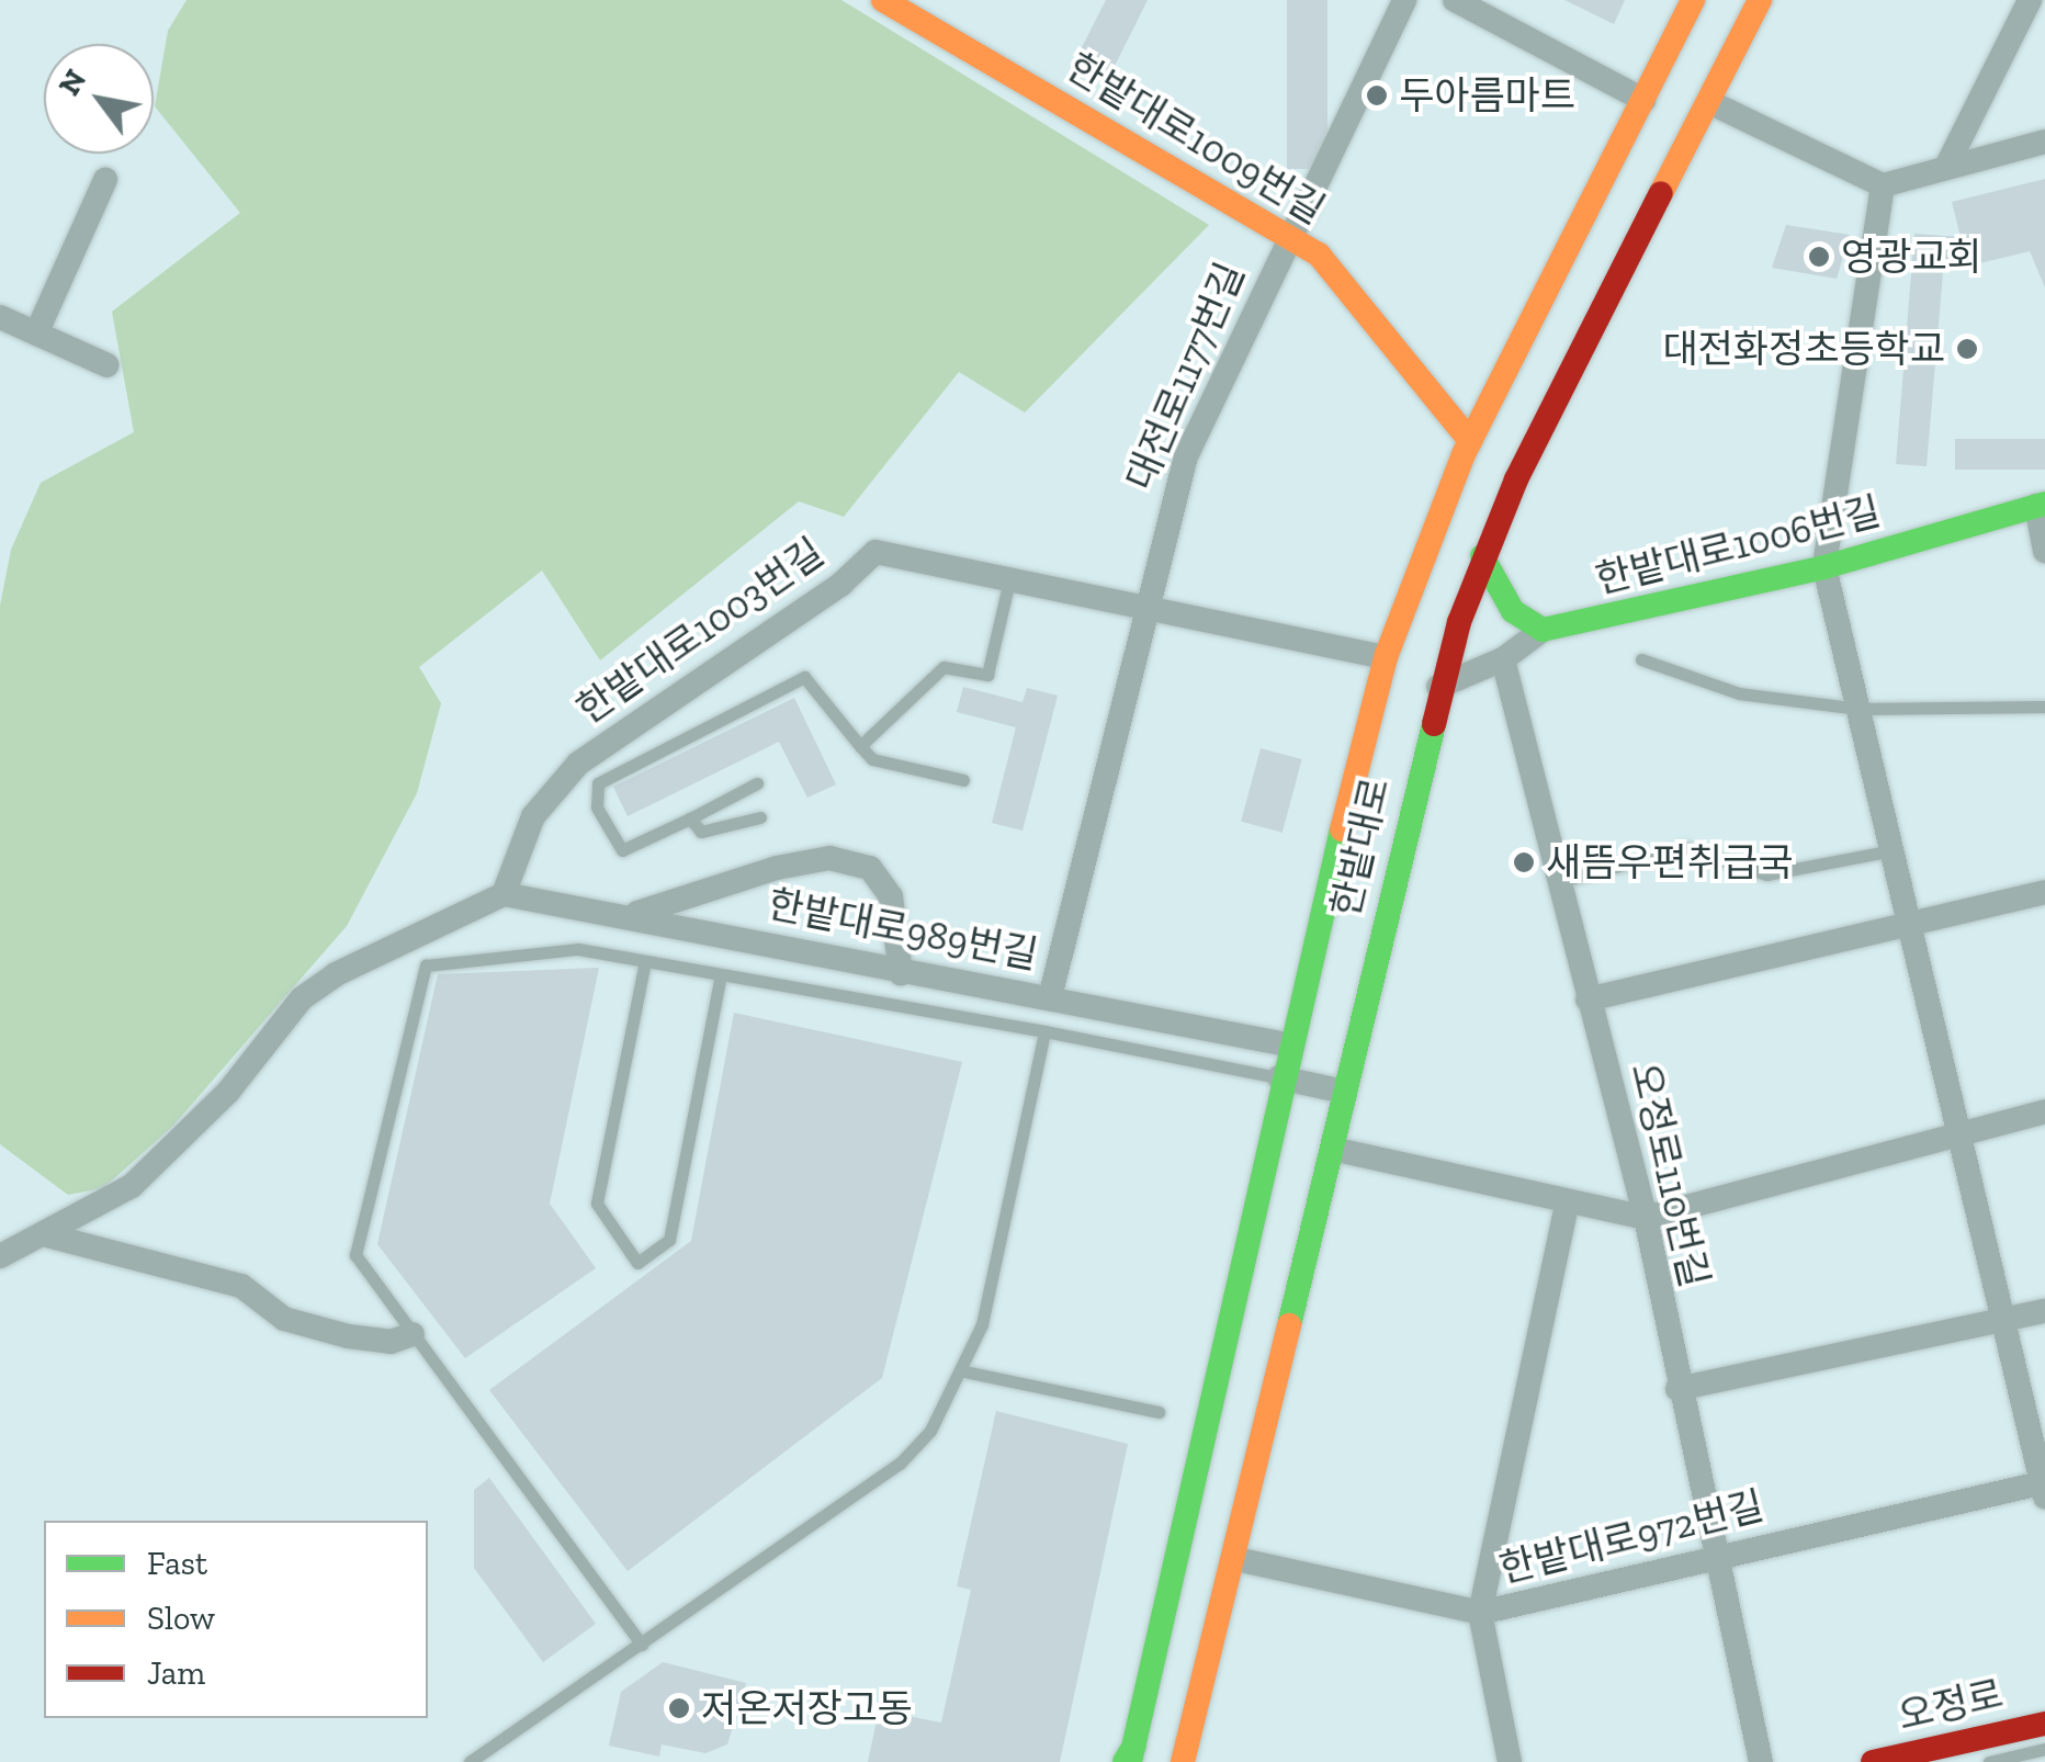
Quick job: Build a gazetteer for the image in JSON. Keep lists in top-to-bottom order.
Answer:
{
  "streets": {
    "main road": [
      "한밭대로1009번길",
      "한밭대로1006번길",
      "한밭대로",
      "오정로"
    ],
    "street": [
      "대전로1177번길",
      "한밭대로1003번길",
      "한밭대로989번길",
      "오정로110번길",
      "한밭대로972번길"
    ]
  },
  "crossings": [
    ["한밭대로1009번길", "대전로1177번길"],
    ["한밭대로1009번길", "한밭대로"],
    ["대전로1177번길", "한밭대로1003번길"],
    ["대전로1177번길", "한밭대로989번길"],
    ["한밭대로1003번길", "한밭대로"],
    ["한밭대로1003번길", "한밭대로989번길"],
    ["한밭대로", "한밭대로989번길"],
    ["한밭대로", "한밭대로972번길"],
    ["오정로110번길", "한밭대로972번길"]
  ],
  "places": [
    "두아름마트",
    "영광교회",
    "대전화정초등학교",
    "새뜸우편취급국",
    "저온저장고동"
  ],
  "legend": ["Fast", "Slow", "Jam"],
  "north": "top left"
}
